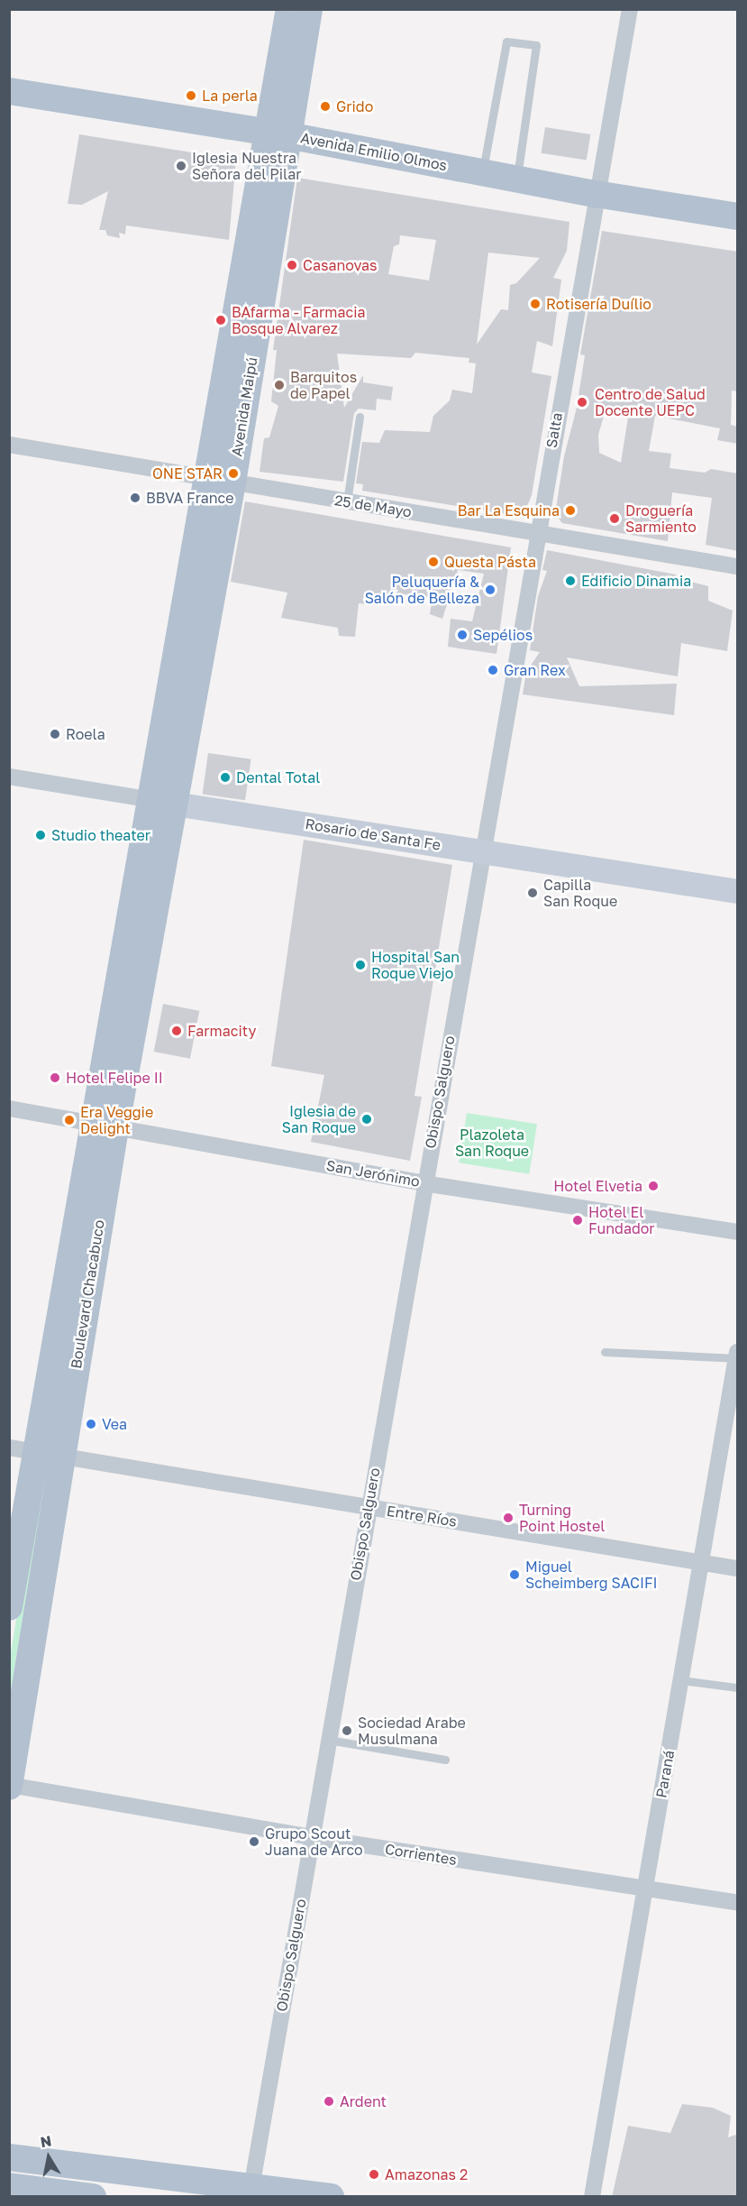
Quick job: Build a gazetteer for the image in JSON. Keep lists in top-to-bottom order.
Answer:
{
  "streets": {
    "main road": ["Avenida Emilio Olmos", "Avenida Maipú", "Boulevard Chacabuco"],
    "street": [
      "Salta",
      "25 de Mayo",
      "Rosario de Santa Fe",
      "Obispo Salguero",
      "San Jerónimo",
      "Entre Ríos",
      "Paraná",
      "Corrientes"
    ]
  },
  "crossings": [
    ["Avenida Emilio Olmos", "Avenida Maipú"],
    ["Avenida Emilio Olmos", "Salta"],
    ["Avenida Maipú", "25 de Mayo"],
    ["Avenida Maipú", "Rosario de Santa Fe"],
    ["Avenida Maipú", "Boulevard Chacabuco"],
    ["Salta", "25 de Mayo"],
    ["Salta", "Rosario de Santa Fe"],
    ["Salta", "Obispo Salguero"],
    ["Rosario de Santa Fe", "Obispo Salguero"],
    ["Rosario de Santa Fe", "Boulevard Chacabuco"],
    ["Obispo Salguero", "San Jerónimo"],
    ["Obispo Salguero", "Entre Ríos"],
    ["Obispo Salguero", "Corrientes"],
    ["San Jerónimo", "Boulevard Chacabuco"],
    ["Boulevard Chacabuco", "Entre Ríos"],
    ["Boulevard Chacabuco", "Corrientes"],
    ["Entre Ríos", "Paraná"],
    ["Paraná", "Corrientes"]
  ],
  "parks": ["Plazoleta San Roque"],
  "places": [
    "La perla",
    "Grido",
    "Iglesia Nuestra Señora del Pilar",
    "Casanovas",
    "Rotisería Duílio",
    "BAfarma - Farmacia Bosque Alvarez",
    "Barquitos de Papel",
    "Centro de Salud Docente UEPC",
    "ONE STAR",
    "BBVA France",
    "Bar La Esquina",
    "Droguería Sarmiento",
    "Questa Pásta",
    "Edificio Dinamia",
    "Peluquería & Salón de Belleza",
    "Sepélios",
    "Gran Rex",
    "Roela",
    "Dental Total",
    "Studio theater",
    "Capilla San Roque",
    "Hospital San Roque Viejo",
    "Farmacity",
    "Hotel Felipe II",
    "Iglesia de San Roque",
    "Era Veggie Delight",
    "Hotel Elvetia",
    "Hotel El Fundador",
    "Vea",
    "Turning Point Hostel",
    "Miguel Scheimberg SACIFI",
    "Sociedad Arabe Musulmana",
    "Grupo Scout Juana de Arco",
    "Ardent",
    "Amazonas 2"
  ],
  "north": "top"
}
